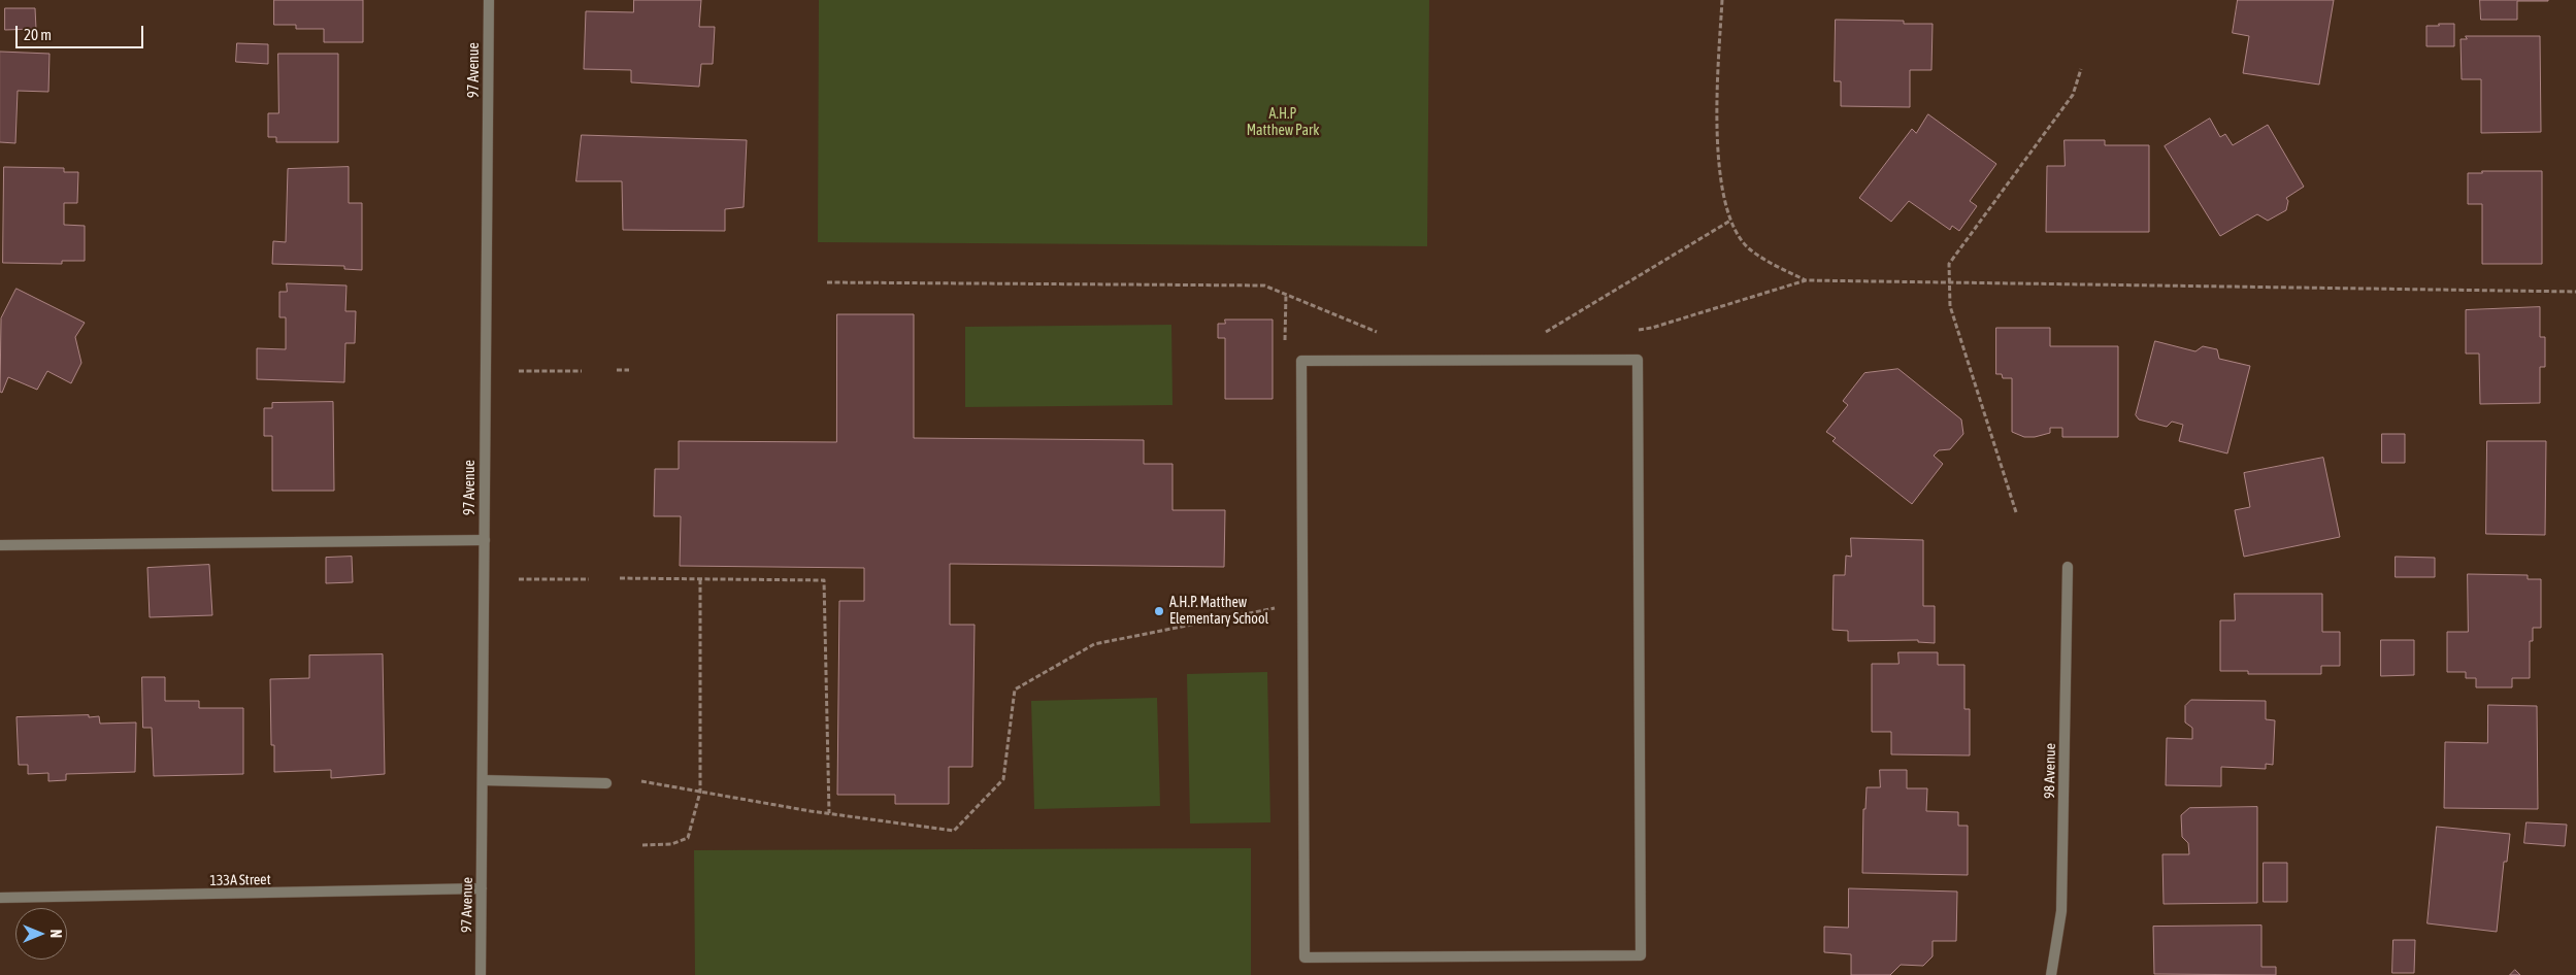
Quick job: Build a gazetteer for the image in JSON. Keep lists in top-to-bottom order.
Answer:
{
  "streets": {
    "street": ["97 Avenue", "98 Avenue", "133A Street"]
  },
  "crossings": [
    ["97 Avenue", "133A Street"]
  ],
  "parks": ["A.H.P Matthew Park"],
  "places": ["A.H.P. Matthew Elementary School"],
  "scale_bar": "20 m",
  "north": "right"
}
